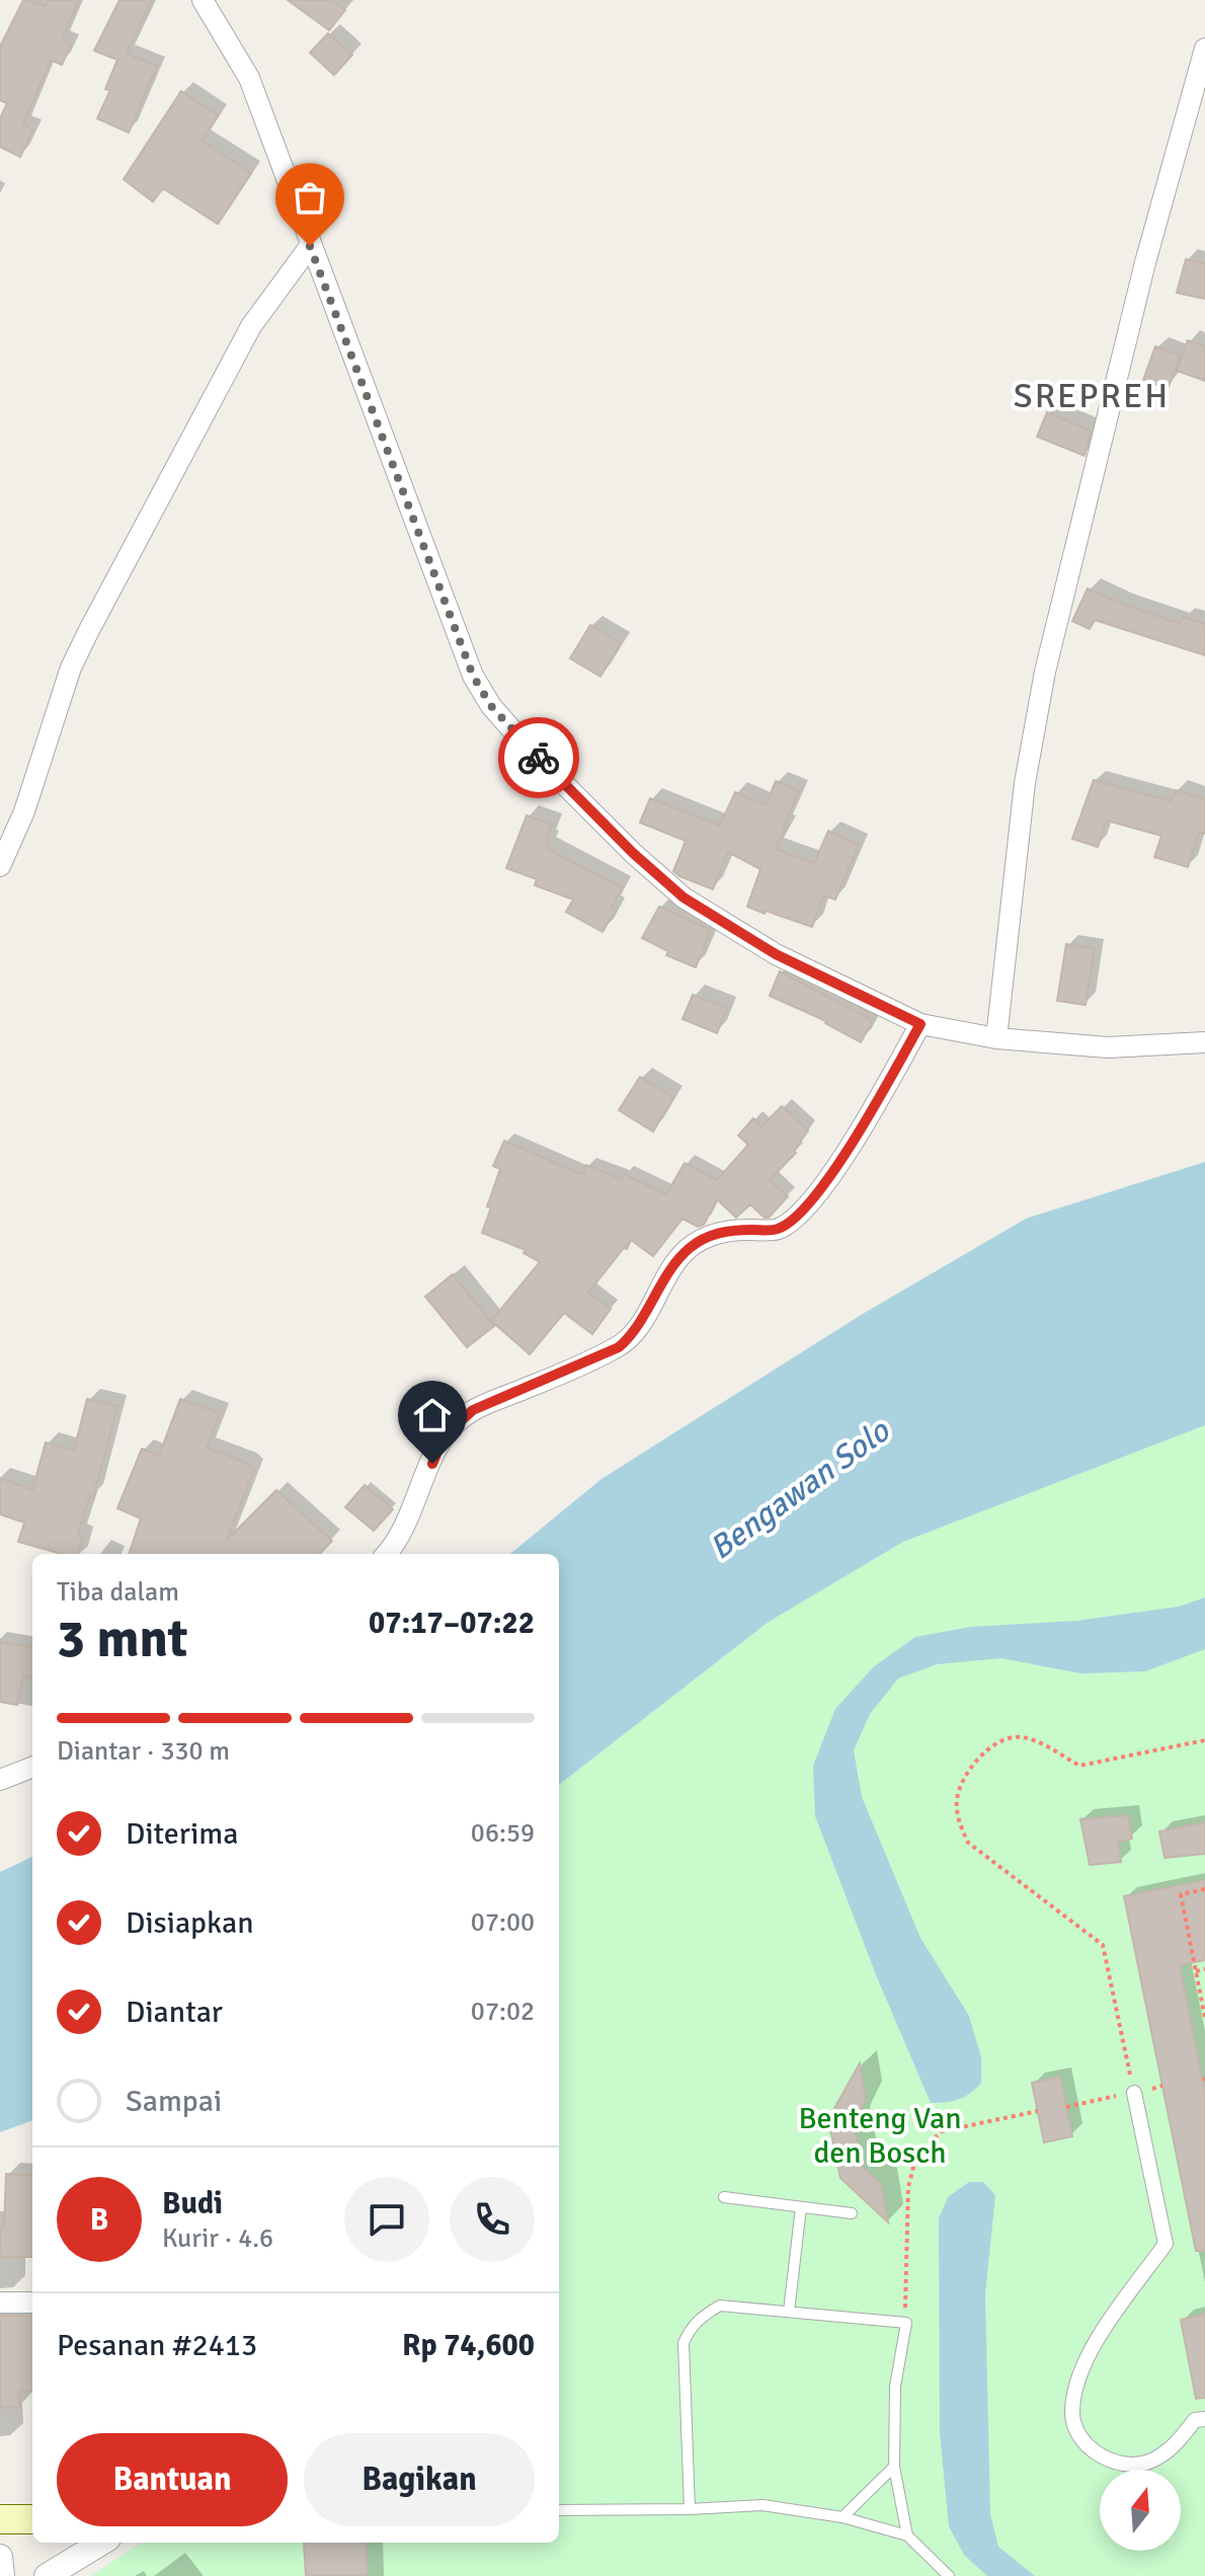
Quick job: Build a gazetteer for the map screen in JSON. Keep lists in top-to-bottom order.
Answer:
{
  "districts": ["SREPREH"],
  "water": ["Bengawan Solo"],
  "parks": ["Benteng Van den Bosch"],
  "north": "top",
  "page": {
    "heading": ["3 mnt", "Tiba dalam", "07:17–07:22"],
    "panel": [
      "Budi",
      "Kurir · 4.6",
      "Pesanan #2413",
      "Rp 74,600"
    ],
    "bar": "Diantar · 330 m",
    "list": [
      ["Diterima", "06:59"],
      ["Disiapkan", "07:00"],
      ["Diantar", "07:02"],
      "Sampai"
    ],
    "round": "B",
    "buttons": ["Bantuan", "Bagikan"]
  }
}
